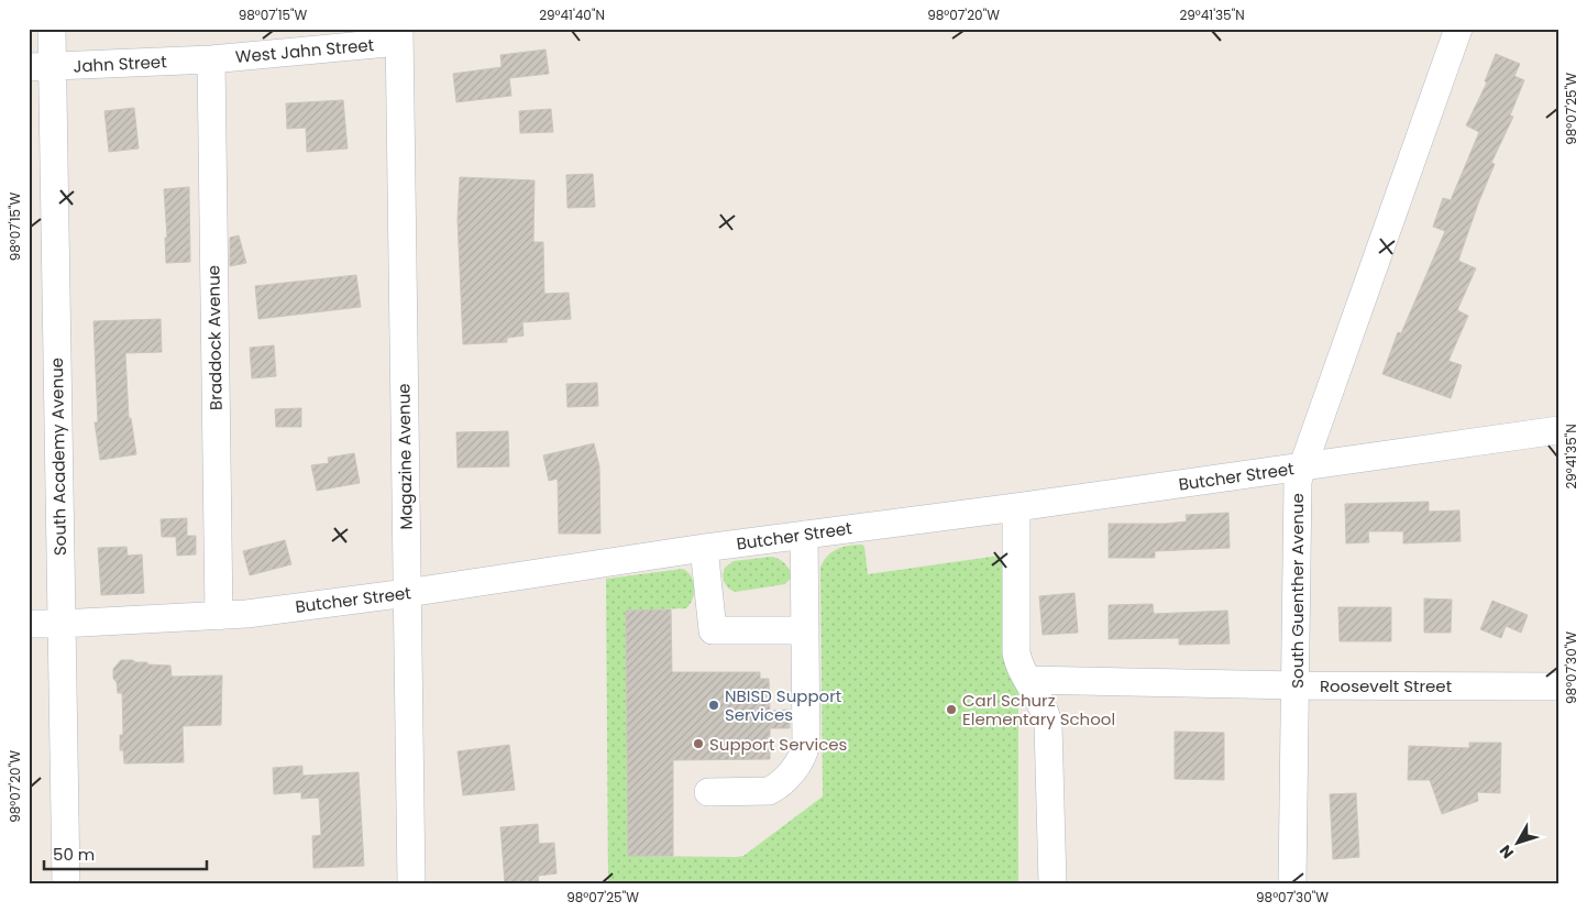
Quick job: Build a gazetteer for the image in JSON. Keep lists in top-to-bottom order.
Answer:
{
  "streets": {
    "street": [
      "West Jahn Street",
      "Jahn Street",
      "Braddock Avenue",
      "South Academy Avenue",
      "Magazine Avenue",
      "Butcher Street",
      "South Guenther Avenue",
      "Roosevelt Street"
    ]
  },
  "crossings": [
    ["West Jahn Street", "Jahn Street"],
    ["West Jahn Street", "Braddock Avenue"],
    ["West Jahn Street", "Magazine Avenue"],
    ["Jahn Street", "Braddock Avenue"],
    ["Jahn Street", "South Academy Avenue"],
    ["Braddock Avenue", "Butcher Street"],
    ["South Academy Avenue", "Butcher Street"],
    ["Magazine Avenue", "Butcher Street"],
    ["Butcher Street", "South Guenther Avenue"],
    ["South Guenther Avenue", "Roosevelt Street"]
  ],
  "places": ["NBISD Support Services", "Carl Schurz Elementary School", "Support Services"],
  "scale_bar": "50 m",
  "north": "bottom left",
  "coordinates": [
    "98°07'15\"W",
    "29°41'40\"N",
    "98°07'20\"W",
    "29°41'35\"N",
    "98°07'25\"W",
    "98°07'30\"W"
  ]
}
